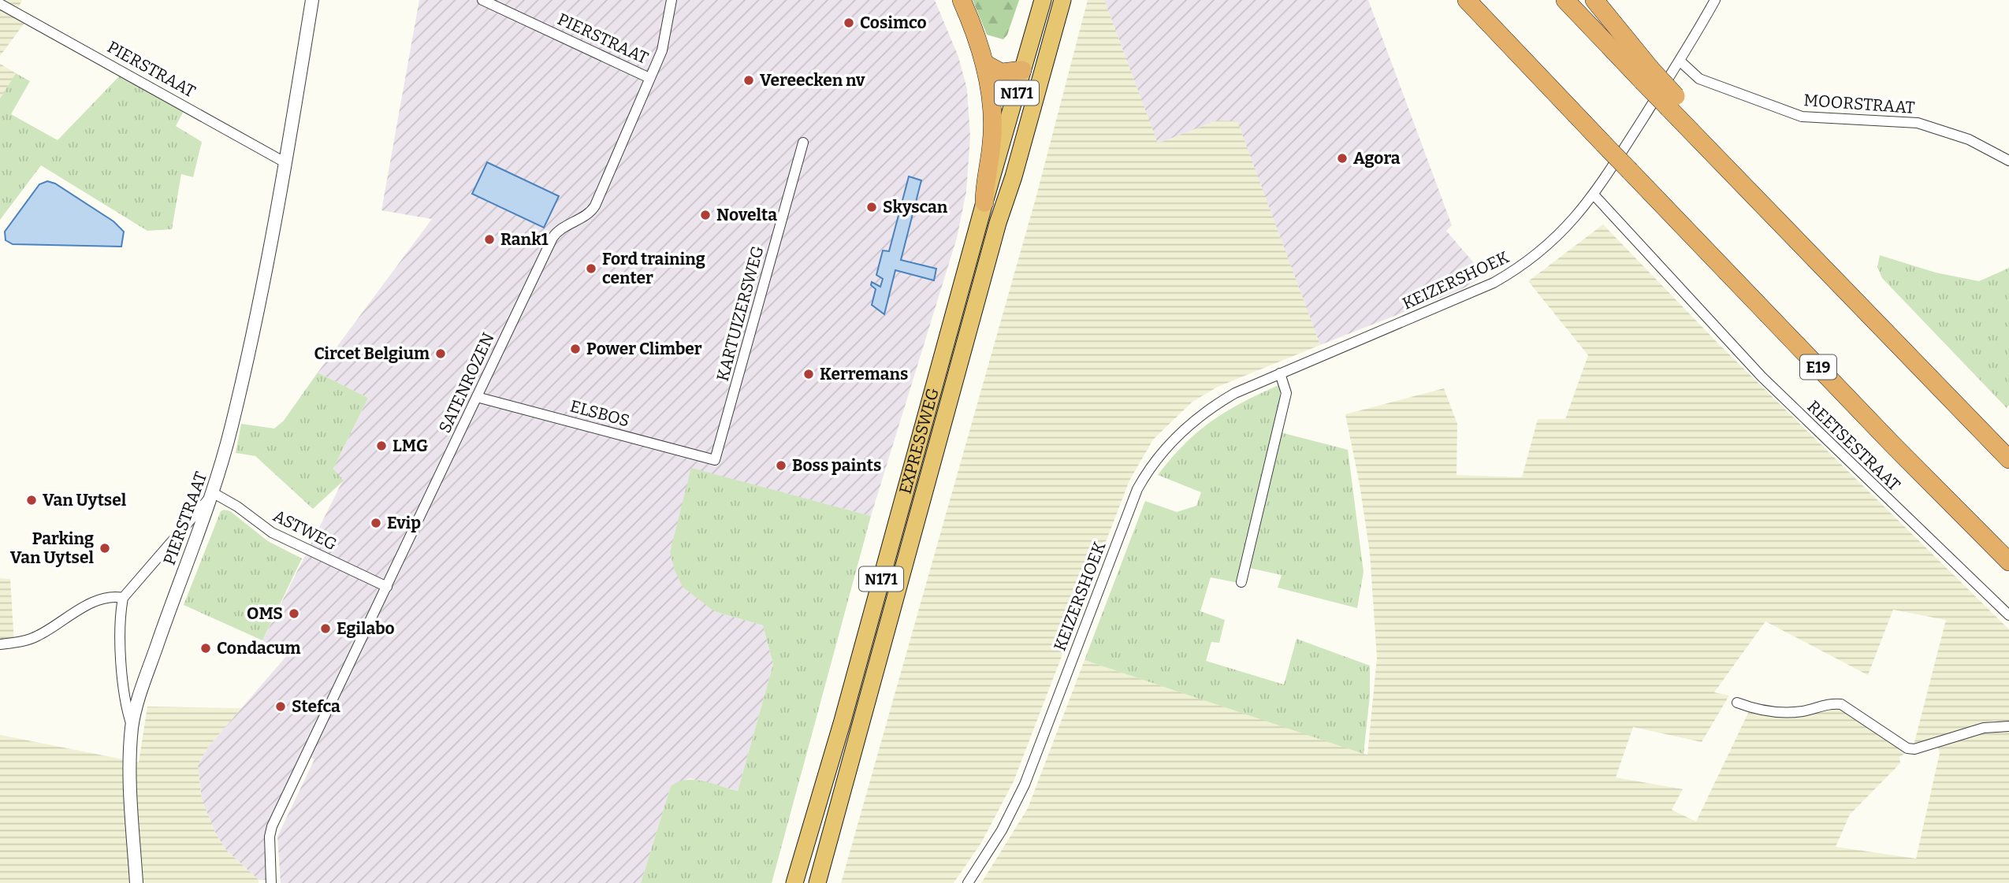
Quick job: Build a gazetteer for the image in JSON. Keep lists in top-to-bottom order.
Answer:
{
  "streets": {
    "highway": ["N171", "E19", "EXPRESSWEG"],
    "street": [
      "PIERSTRAAT",
      "MOORSTRAAT",
      "KEIZERSHOEK",
      "KARTUIZERSWEG",
      "SATENROZEN",
      "ELSBOS",
      "REETSESTRAAT",
      "ASTWEG"
    ]
  },
  "crossings": [
    ["PIERSTRAAT", "SATENROZEN"],
    ["PIERSTRAAT", "ASTWEG"],
    ["MOORSTRAAT", "KEIZERSHOEK"],
    ["KEIZERSHOEK", "REETSESTRAAT"],
    ["KARTUIZERSWEG", "ELSBOS"],
    ["SATENROZEN", "ELSBOS"],
    ["SATENROZEN", "ASTWEG"]
  ],
  "places": [
    "Cosimco",
    "Vereecken nv",
    "Agora",
    "Skyscan",
    "Novelta",
    "Rank1",
    "Ford training center",
    "Power Climber",
    "Circet Belgium",
    "Kerremans",
    "LMG",
    "Boss paints",
    "Van Uytsel",
    "Evip",
    "Parking Van Uytsel",
    "OMS",
    "Egilabo",
    "Condacum",
    "Stefca"
  ]
}
